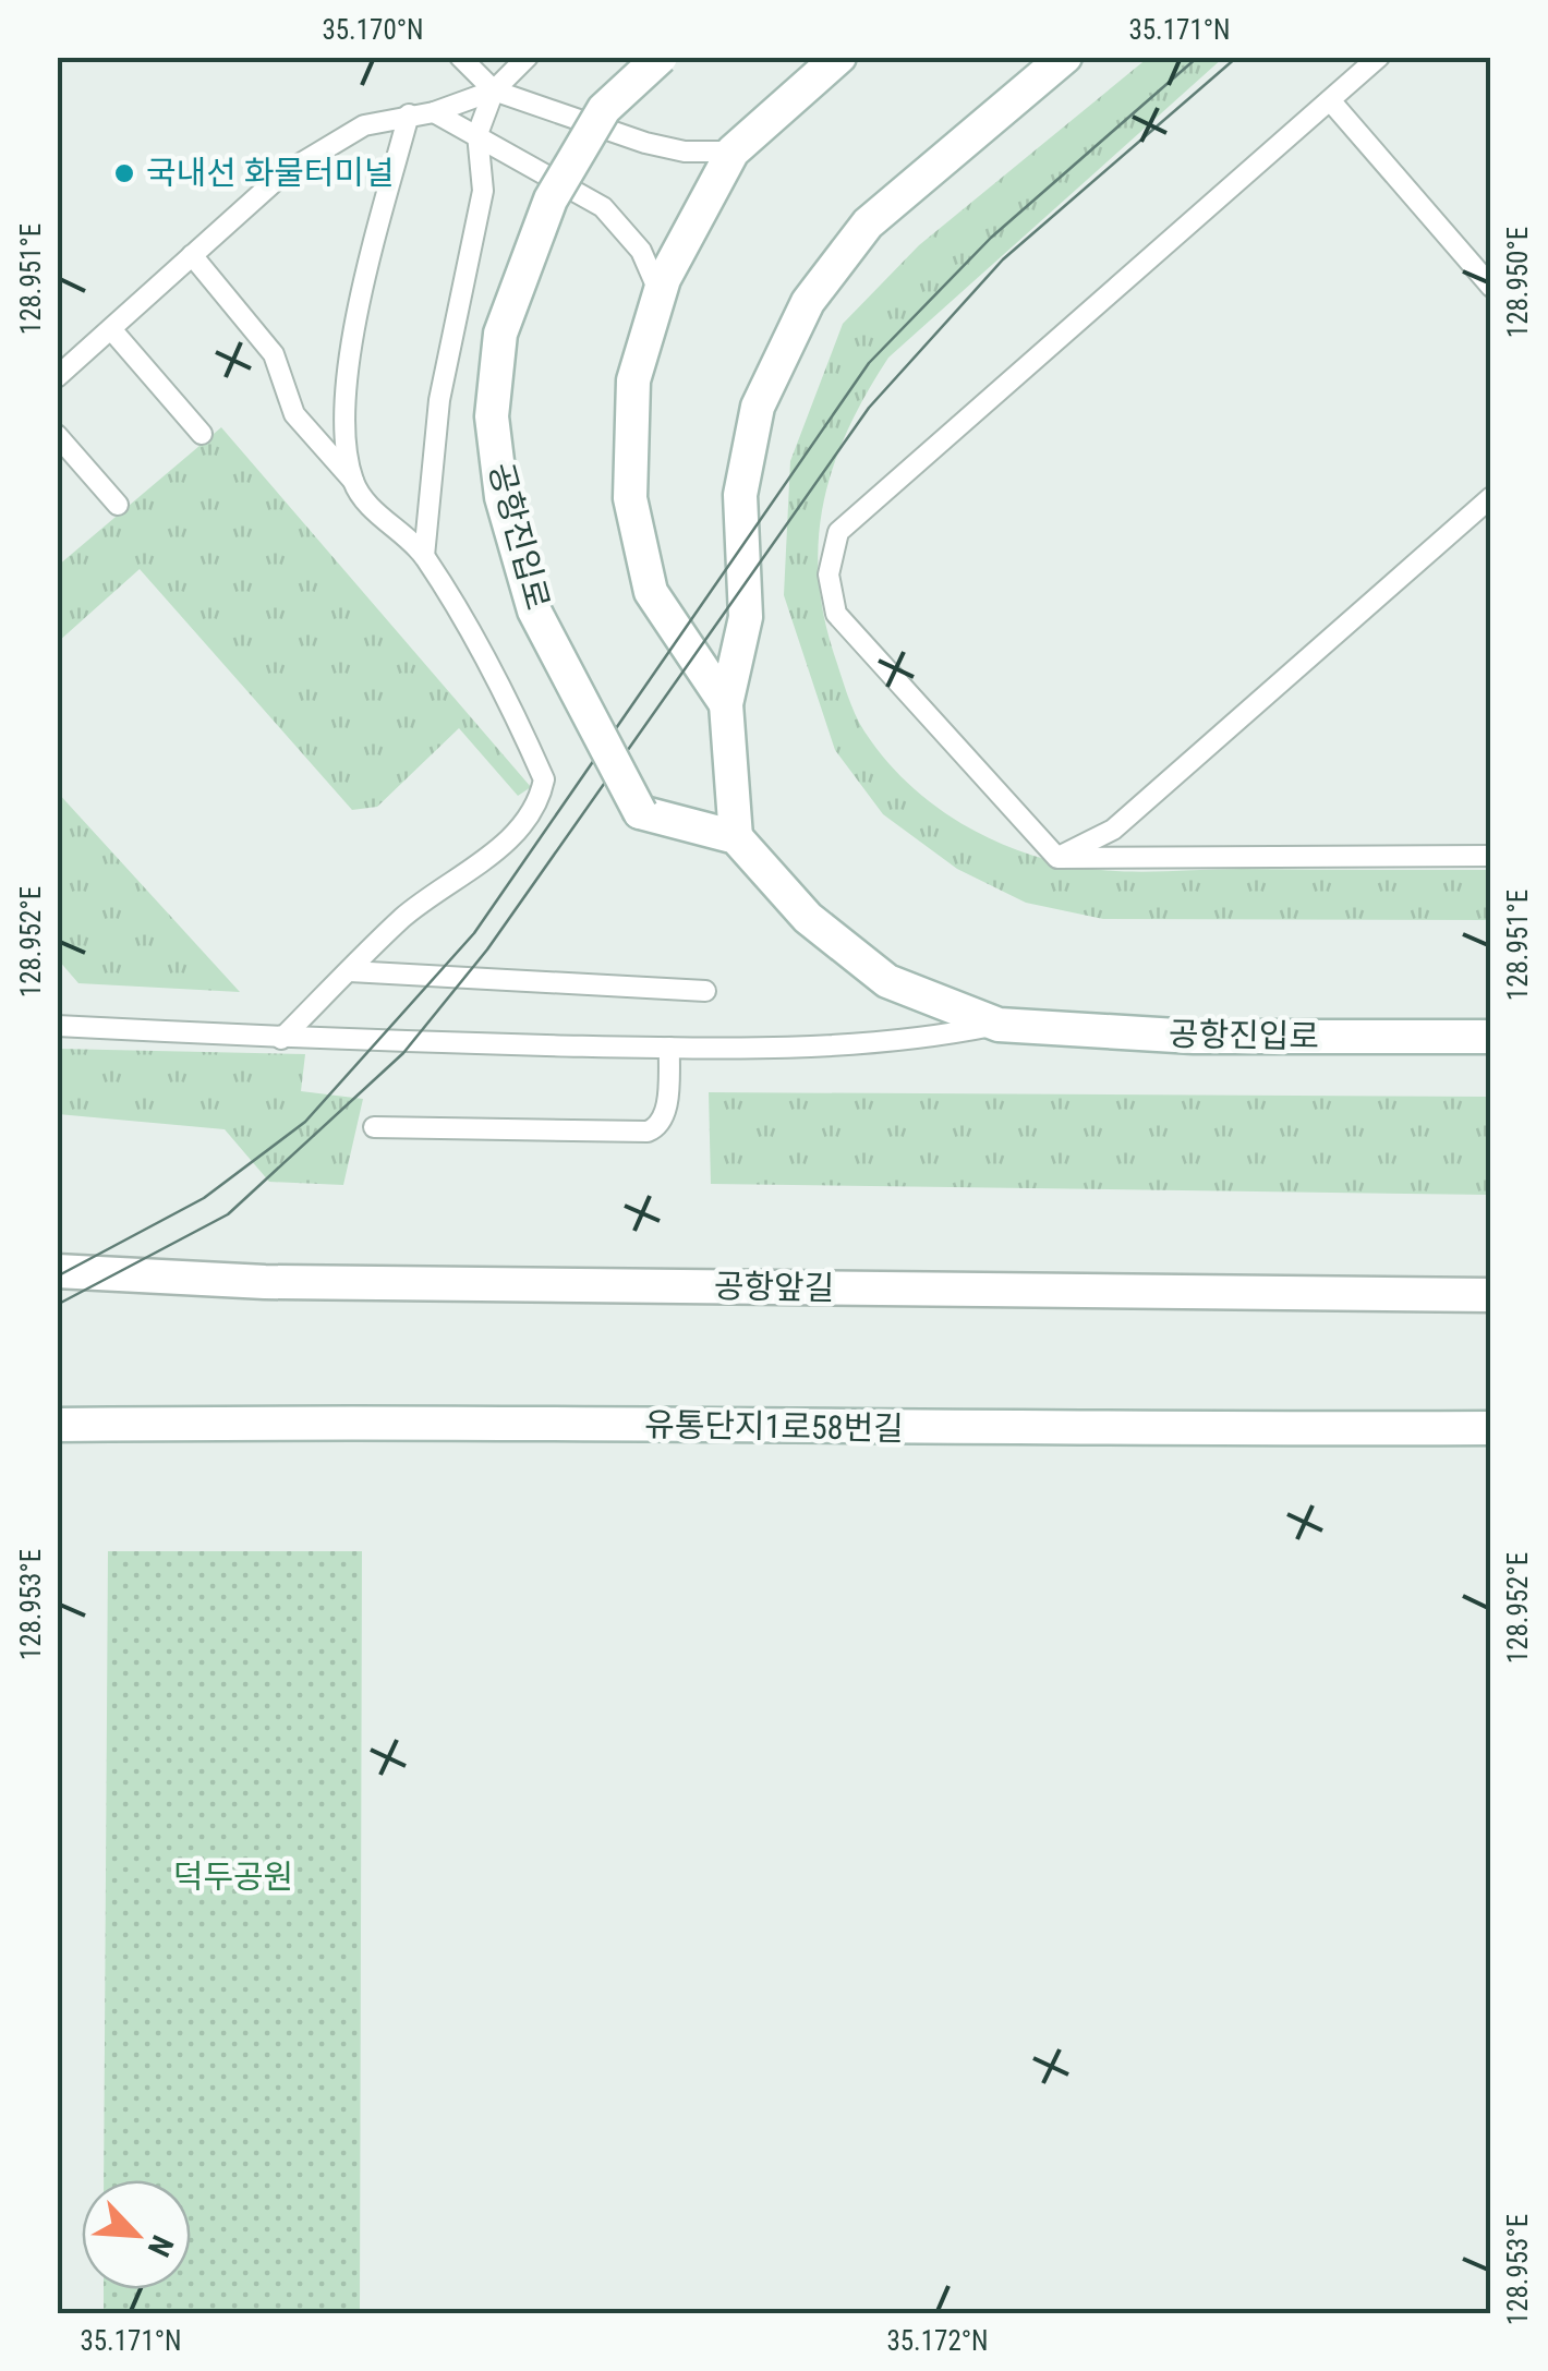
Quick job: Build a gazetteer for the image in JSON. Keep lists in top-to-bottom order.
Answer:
{
  "streets": {
    "main road": ["공항진입로", "공항앞길", "유통단지1로58번길"]
  },
  "parks": ["덕두공원"],
  "places": ["국내선 화물터미널"],
  "north": "bottom right",
  "coordinates": [
    "35.170°N",
    "35.171°N",
    "128.951°E",
    "128.950°E",
    "128.952°E",
    "128.953°E",
    "35.172°N"
  ]
}
